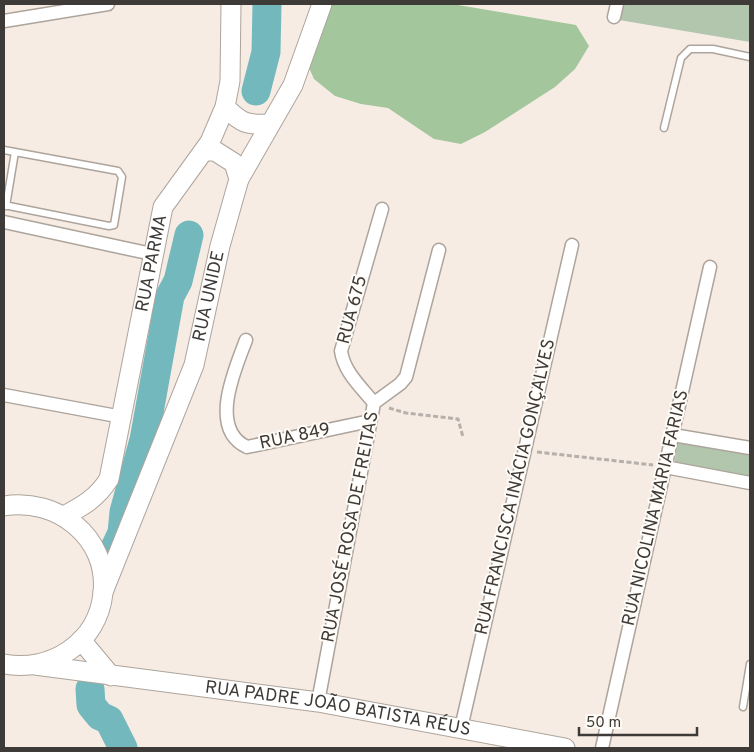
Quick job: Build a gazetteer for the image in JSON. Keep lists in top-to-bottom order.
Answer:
{
  "streets": {
    "main road": ["RUA PARMA", "RUA UNIDE", "RUA PADRE JOÃO BATISTA RÉUS"],
    "street": [
      "RUA 675",
      "RUA 849",
      "RUA FRANCISCA INÁCIA GONÇALVES",
      "RUA NICOLINA MARIA FARIAS",
      "RUA JOSÉ ROSA DE FREITAS"
    ]
  },
  "crossings": [
    ["RUA 675", "RUA JOSÉ ROSA DE FREITAS"],
    ["RUA 849", "RUA JOSÉ ROSA DE FREITAS"],
    ["RUA FRANCISCA INÁCIA GONÇALVES", "RUA PADRE JOÃO BATISTA RÉUS"],
    ["RUA JOSÉ ROSA DE FREITAS", "RUA PADRE JOÃO BATISTA RÉUS"]
  ],
  "scale_bar": "50 m"
}
